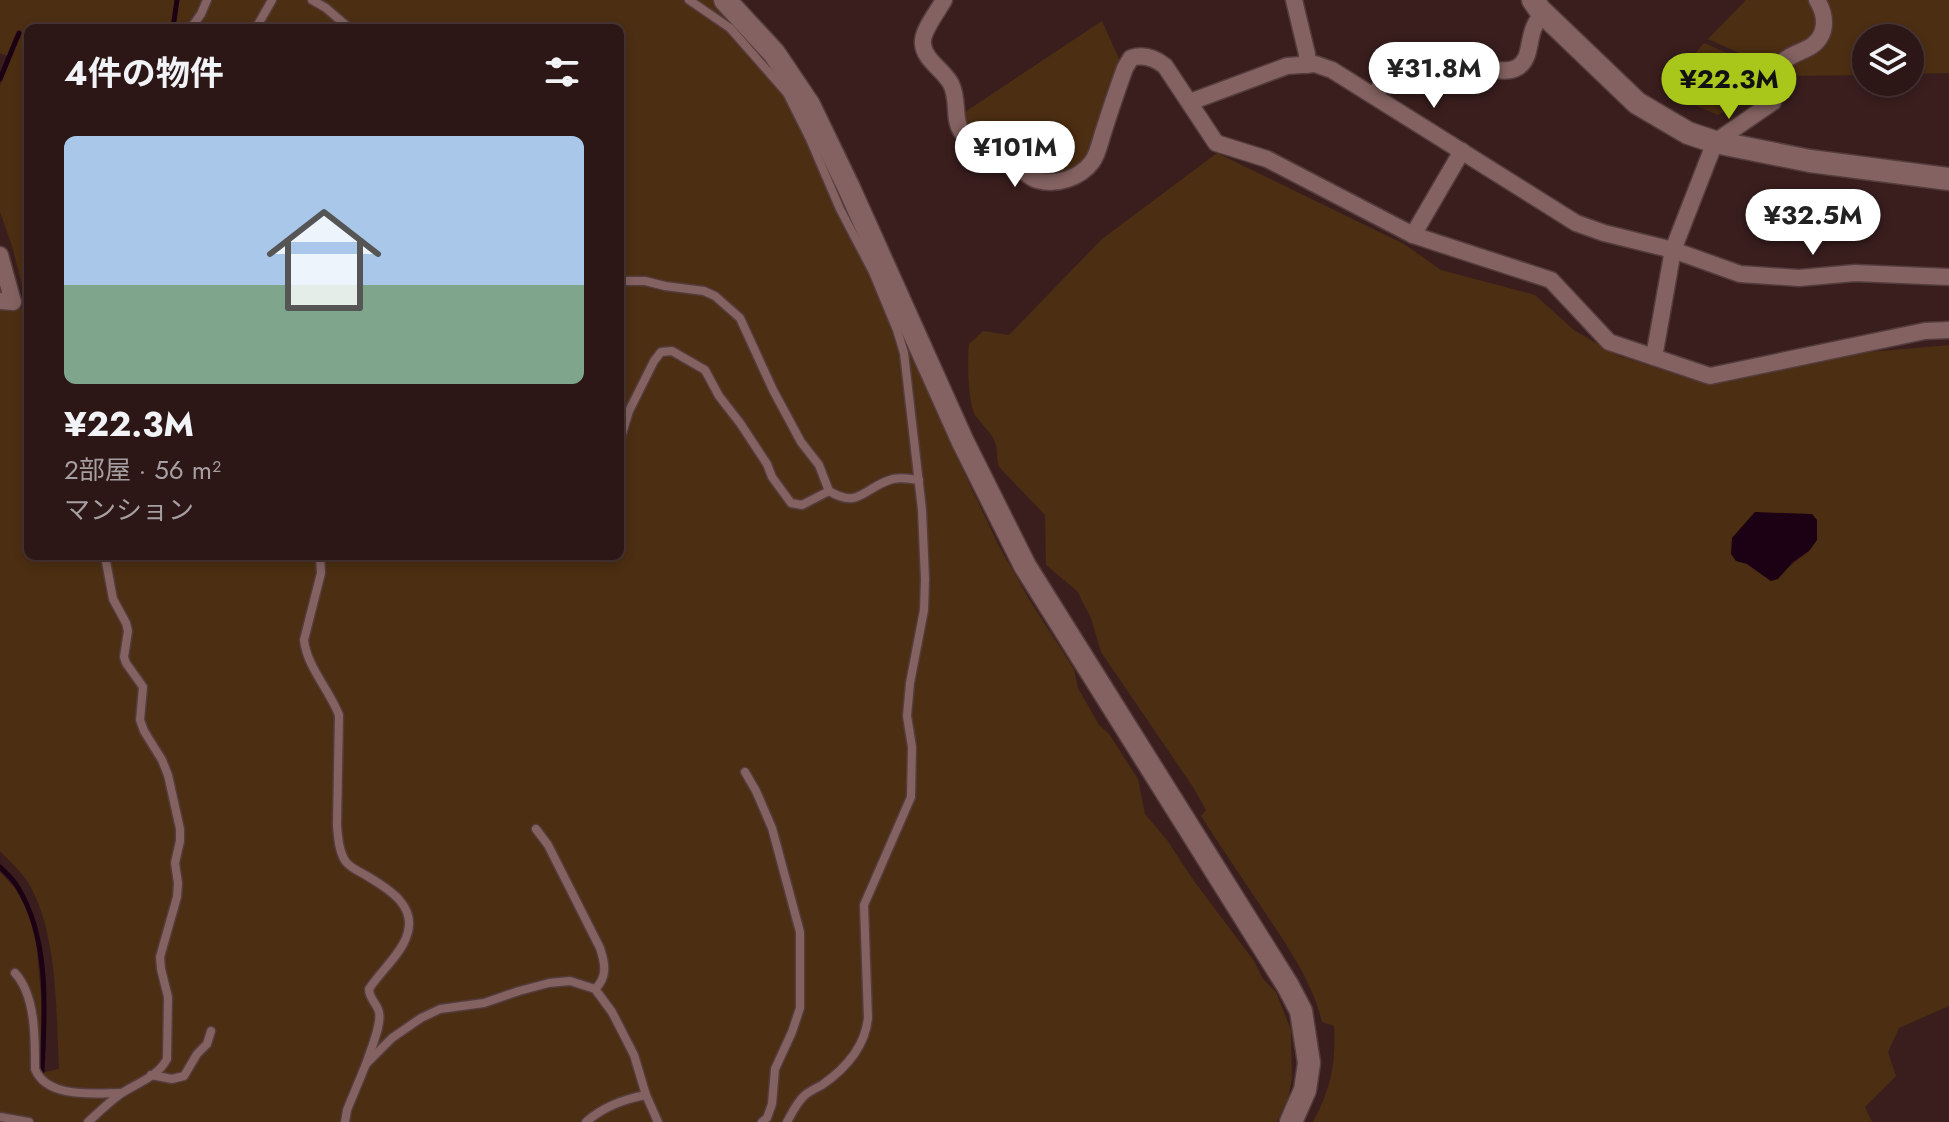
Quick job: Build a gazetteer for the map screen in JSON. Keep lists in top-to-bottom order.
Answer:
{
  "page": {
    "heading": "4件の物件",
    "price": [
      "¥31.8M",
      "¥22.3M",
      "¥101M",
      "¥32.5M"
    ],
    "list": [
      {
        "name": "¥22.3M",
        "note": "2部屋 · 56 m² · マンション"
      }
    ]
  }
}
